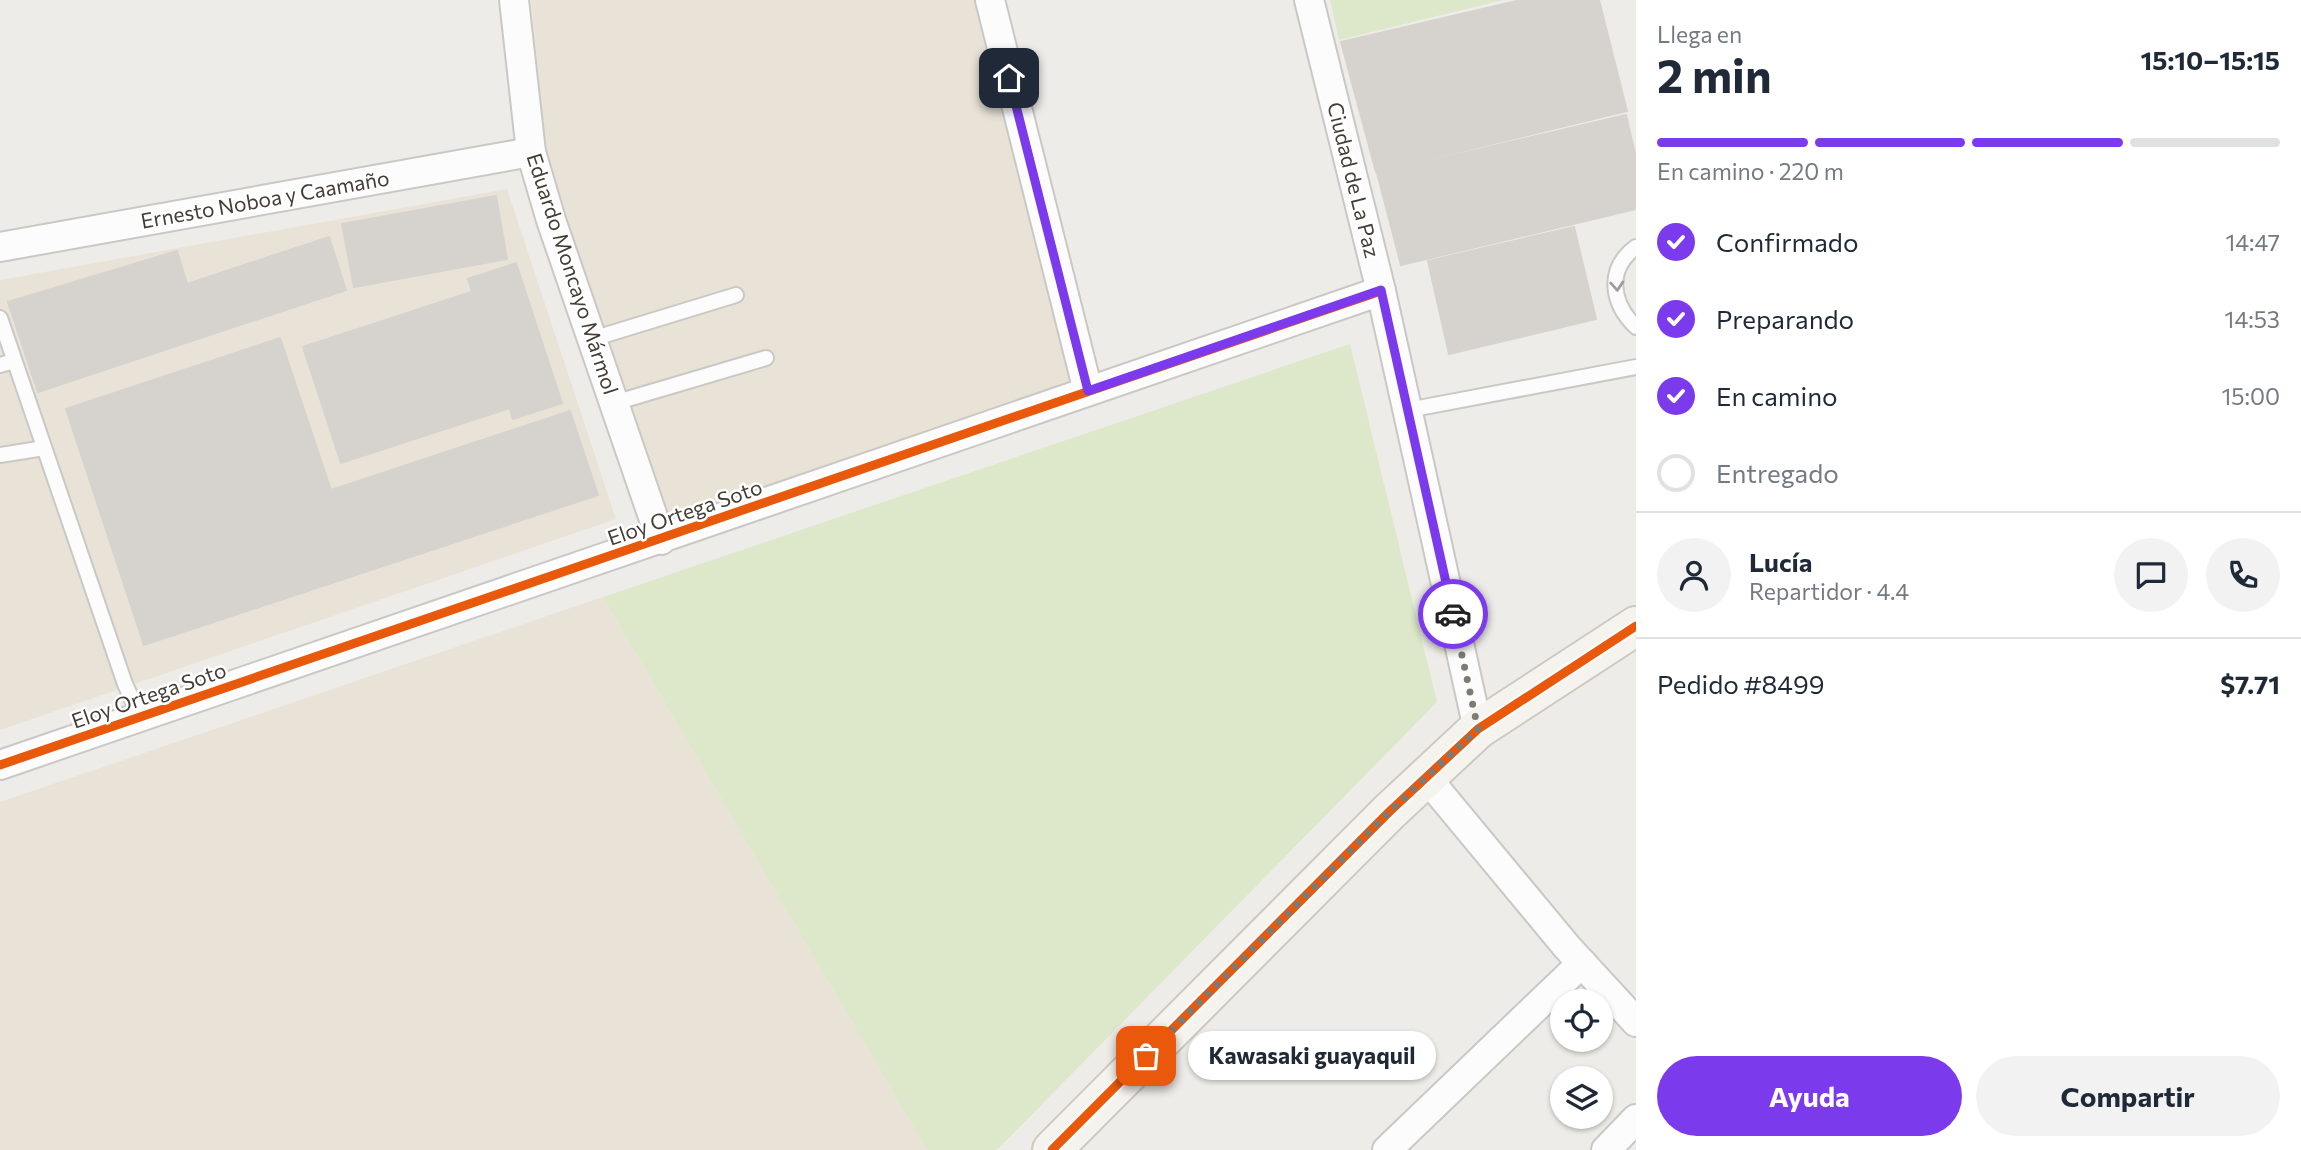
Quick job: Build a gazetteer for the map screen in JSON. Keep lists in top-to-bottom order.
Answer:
{
  "streets": {
    "street": [
      "Ciudad de La Paz",
      "Ernesto Noboa y Caamaño",
      "Eduardo Moncayo Mármol",
      "Eloy Ortega Soto"
    ]
  },
  "crossings": [
    ["Ciudad de La Paz", "Eloy Ortega Soto"],
    ["Ernesto Noboa y Caamaño", "Eduardo Moncayo Mármol"],
    ["Eduardo Moncayo Mármol", "Eloy Ortega Soto"]
  ],
  "places": ["Kawasaki guayaquil"],
  "page": {
    "heading": ["2 min", "Llega en", "15:10–15:15"],
    "panel": [
      "Lucía",
      "Repartidor · 4.4",
      "Pedido #8499",
      "$7.71"
    ],
    "bar": "En camino · 220 m",
    "list": [
      ["Confirmado", "14:47"],
      ["Preparando", "14:53"],
      ["En camino", "15:00"],
      "Entregado"
    ],
    "bubble": "Kawasaki guayaquil",
    "buttons": ["Ayuda", "Compartir"]
  }
}
